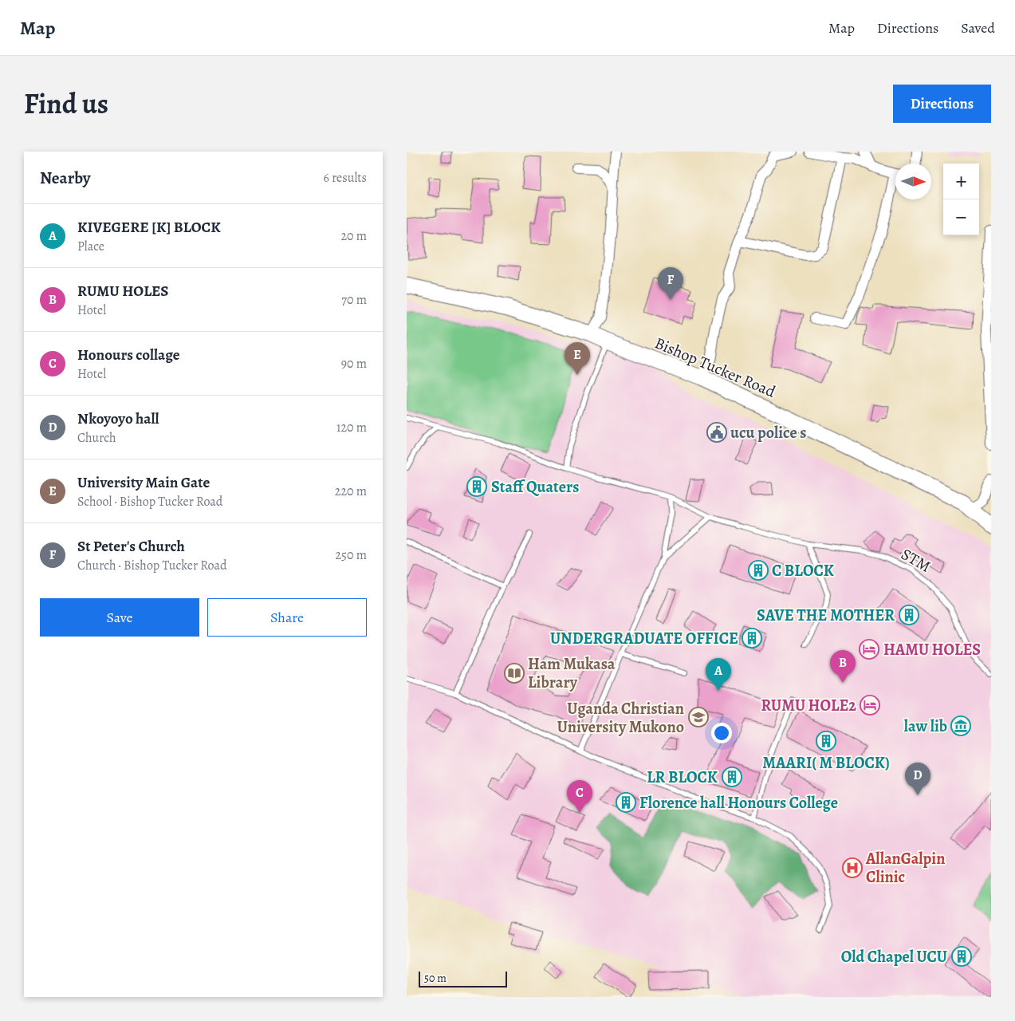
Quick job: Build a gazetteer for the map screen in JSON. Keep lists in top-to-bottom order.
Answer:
{
  "streets": {
    "main road": ["Bishop Tucker Road"],
    "lane": ["STM"]
  },
  "places": {
    "public building": ["ucu police s"],
    "building": [
      "Staff Quaters",
      "C BLOCK",
      "SAVE THE MOTHER",
      "UNDERGRADUATE OFFICE",
      "MAARI( M BLOCK)",
      "LR BLOCK",
      "Florence hall Honours College",
      "Old Chapel UCU"
    ],
    "hotel": ["HAMU HOLES", "RUMU HOLE2"],
    "library": ["Ham Mukasa Library"],
    "school or university": ["Uganda Christian University Mukono"],
    "museum": ["law lib"],
    "hospital": ["AllanGalpin Clinic"]
  },
  "scale_bar": "50 m",
  "north": "right",
  "page": {
    "header": "Map",
    "nav": ["Map", "Directions", "Saved"],
    "title": "Find us",
    "buttons": [
      "Directions",
      ["Save", "Share"]
    ],
    "heading": ["Nearby", "6 results"],
    "map_buttons": ["+", "−"],
    "list": [
      {
        "mark": "A",
        "name": "KIVEGERE [K] BLOCK",
        "note": "Place",
        "value": "20 m"
      },
      {
        "mark": "B",
        "name": "RUMU HOLES",
        "note": "Hotel",
        "value": "70 m"
      },
      {
        "mark": "C",
        "name": "Honours collage",
        "note": "Hotel",
        "value": "90 m"
      },
      {
        "mark": "D",
        "name": "Nkoyoyo hall",
        "note": "Church",
        "value": "120 m"
      },
      {
        "mark": "E",
        "name": "University Main Gate",
        "note": "School · Bishop Tucker Road",
        "value": "220 m"
      },
      {
        "mark": "F",
        "name": "St Peter's Church",
        "note": "Church · Bishop Tucker Road",
        "value": "250 m"
      }
    ],
    "pins": [
      "F",
      "E",
      "B",
      "A",
      "D",
      "C"
    ],
    "scale": "50 m"
  }
}
